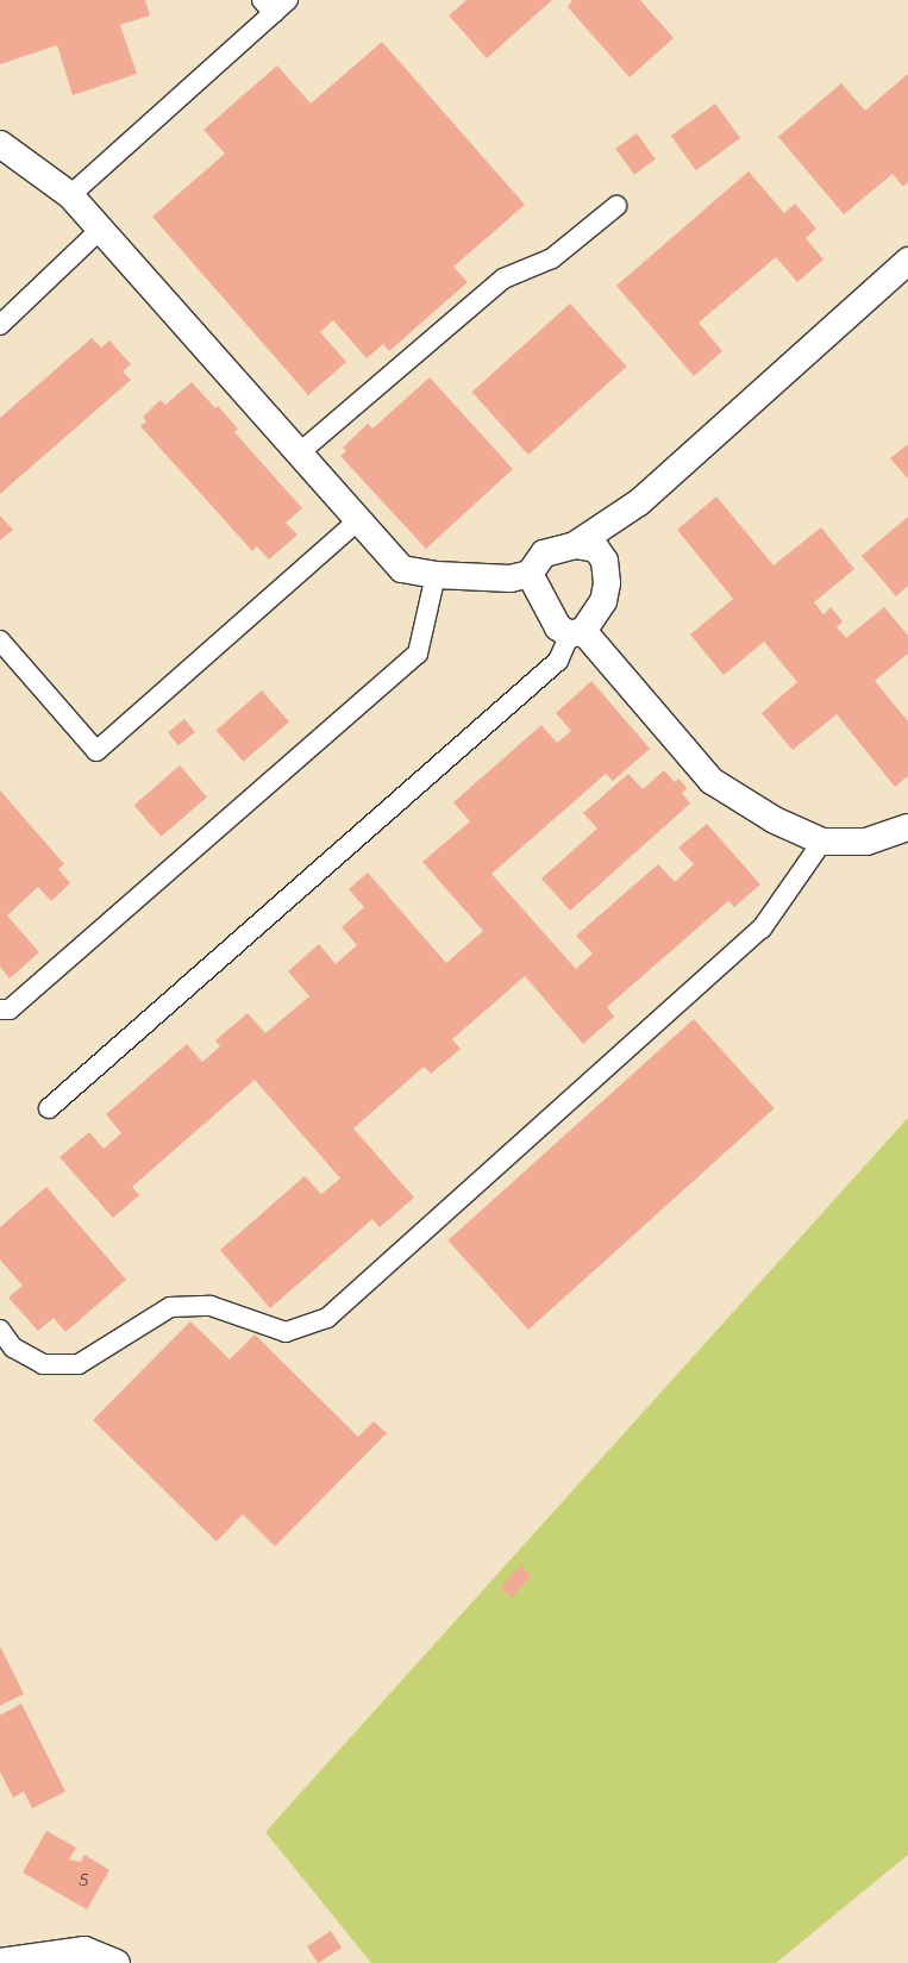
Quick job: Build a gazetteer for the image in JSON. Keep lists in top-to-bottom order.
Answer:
{
  "house_numbers": ["5"]
}
